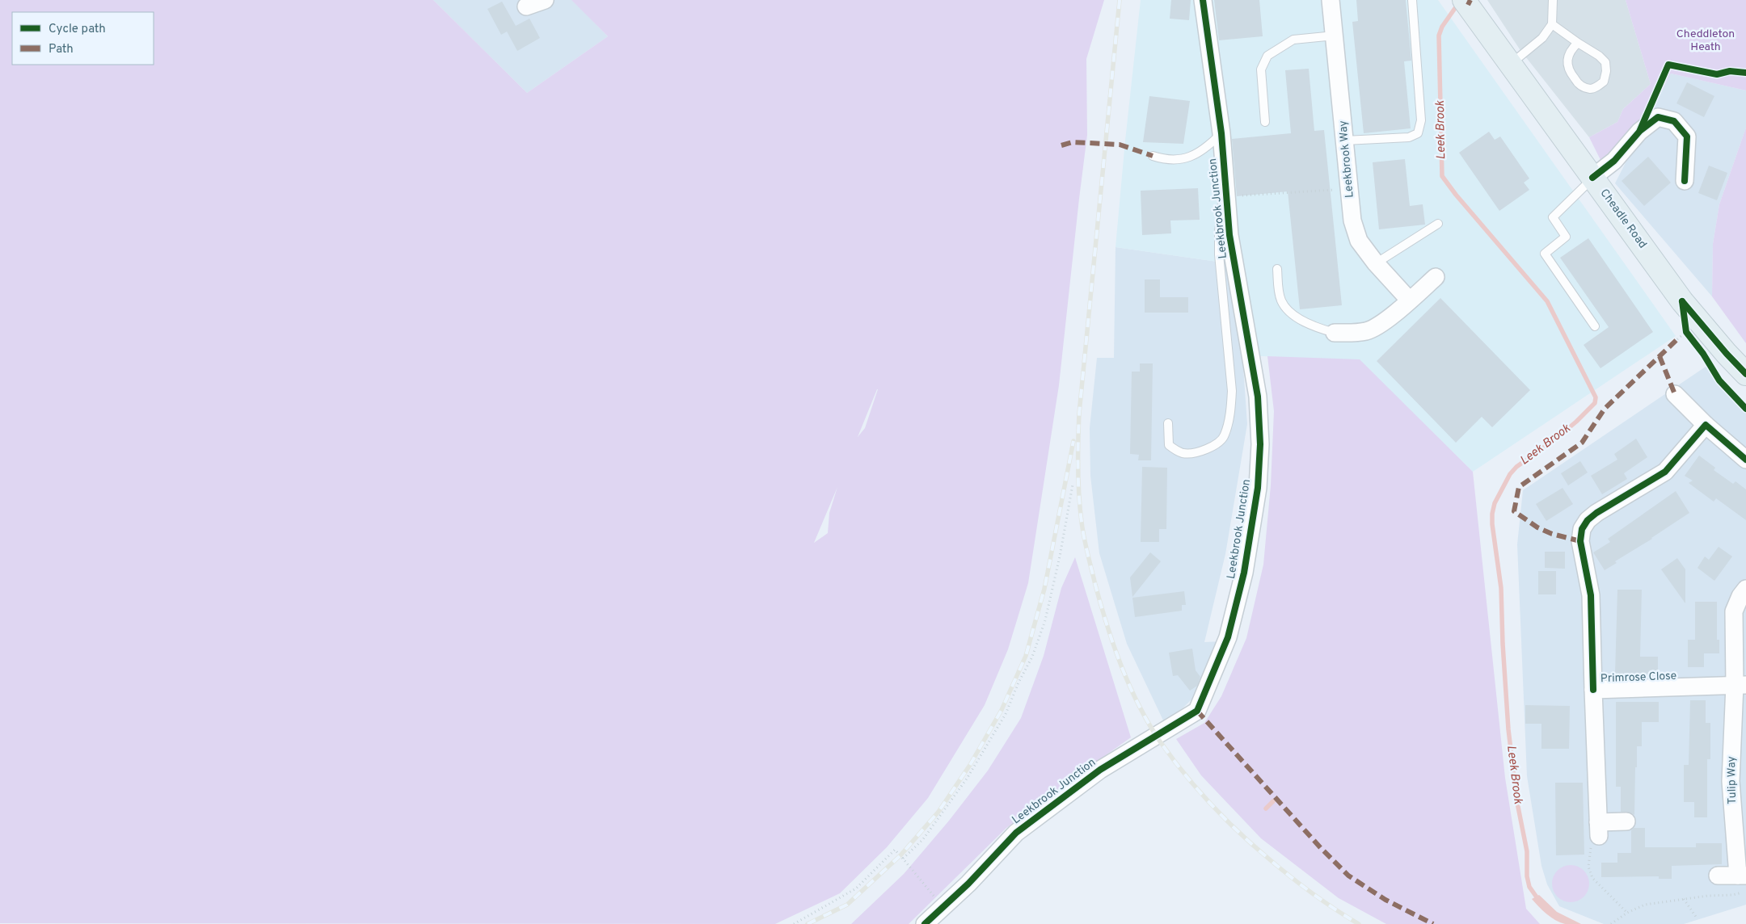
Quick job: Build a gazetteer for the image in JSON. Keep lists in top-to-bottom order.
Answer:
{
  "streets": {
    "highway": ["Cheadle Road"],
    "street": [
      "Leekbrook Way",
      "Leekbrook Junction",
      "Primrose Close",
      "Tulip Way"
    ]
  },
  "crossings": [
    ["Primrose Close", "Tulip Way"]
  ],
  "water": ["Leek Brook"],
  "parks": ["Cheddleton Heath"],
  "legend": ["Cycle path", "Path"]
}
